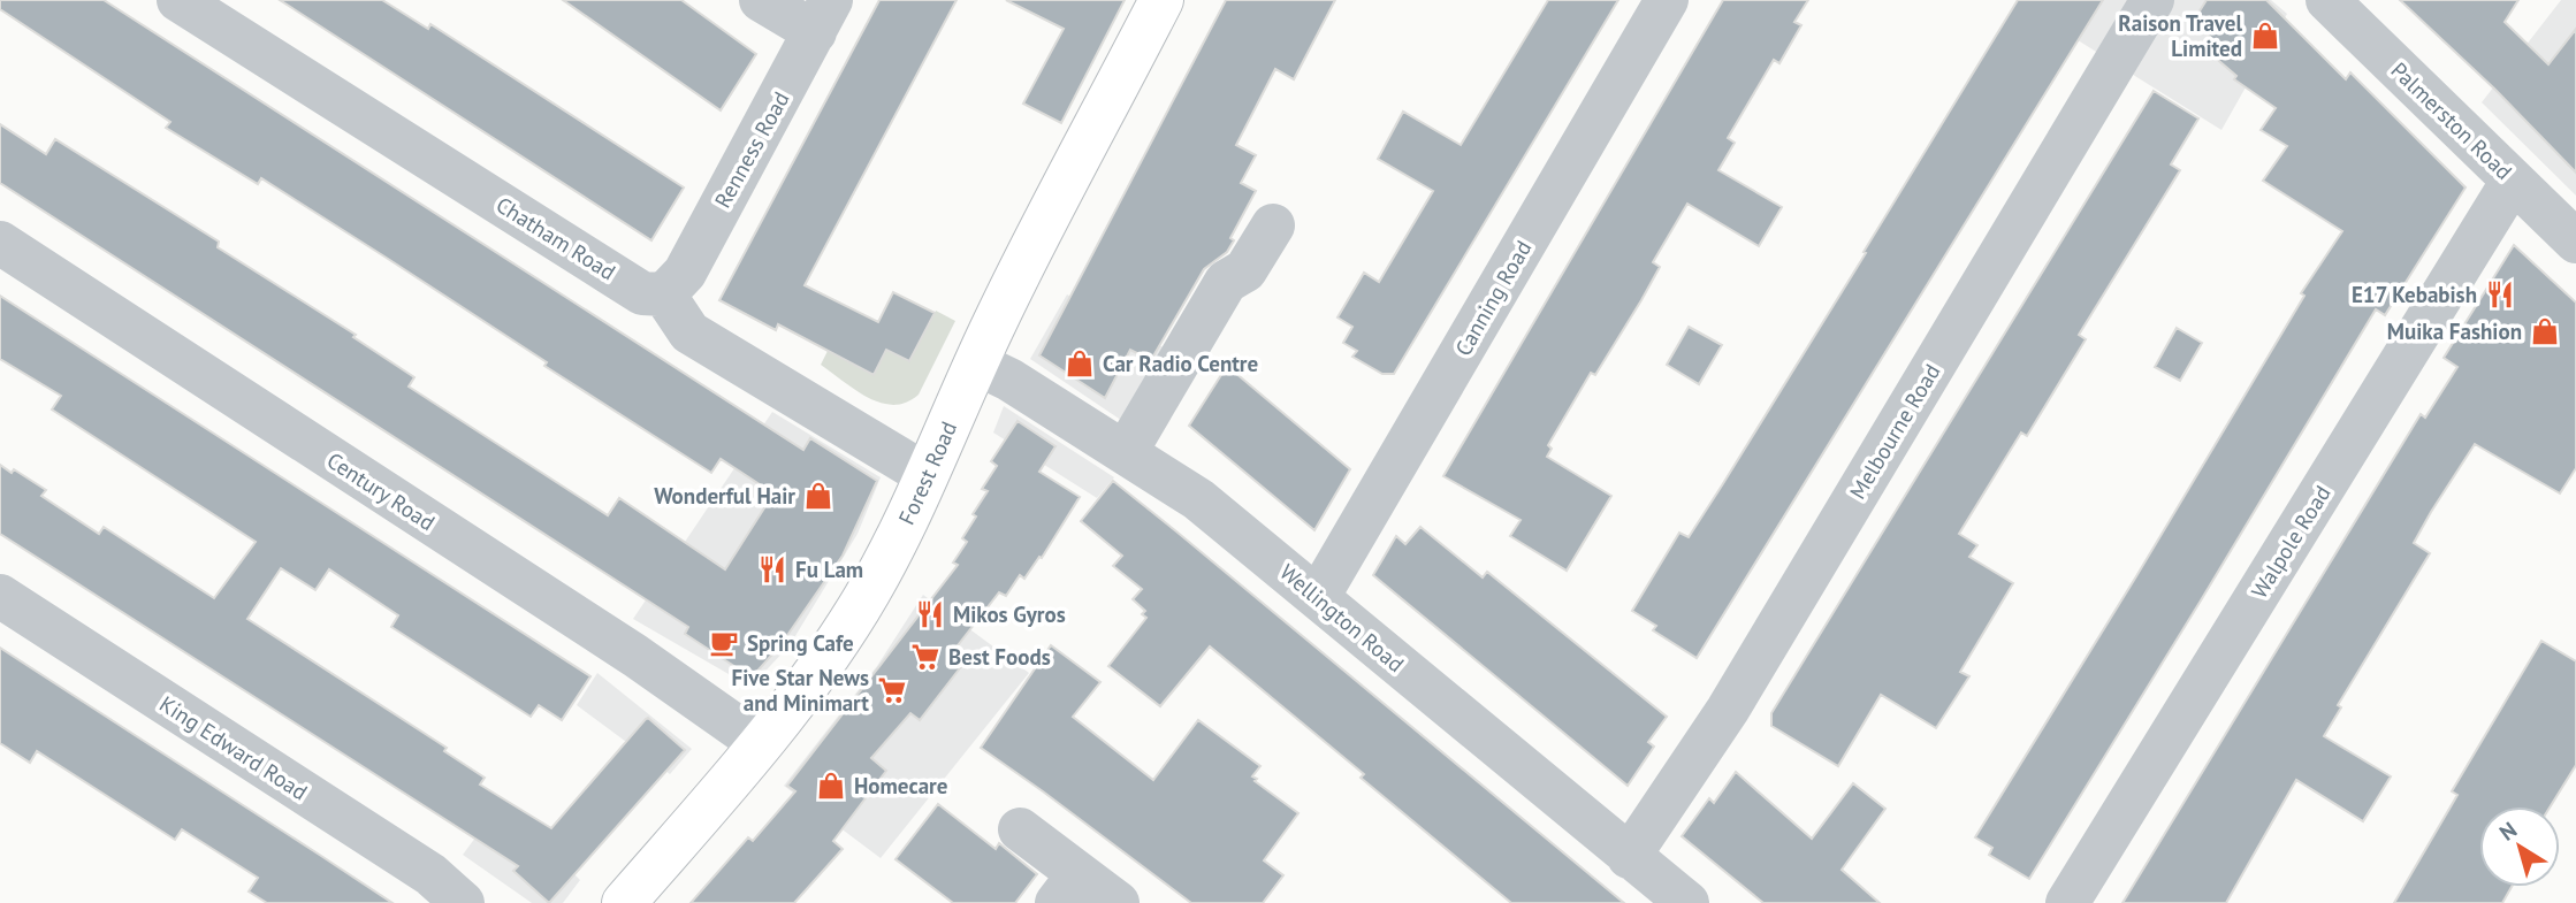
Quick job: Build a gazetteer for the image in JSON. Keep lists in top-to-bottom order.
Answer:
{
  "streets": {
    "main road": ["Forest Road"],
    "street": [
      "Palmerston Road",
      "Renness Road",
      "Chatham Road",
      "Canning Road",
      "Melbourne Road",
      "Century Road",
      "Walpole Road",
      "Wellington Road",
      "King Edward Road"
    ]
  },
  "crossings": [
    ["Palmerston Road", "Walpole Road"],
    ["Renness Road", "Chatham Road"],
    ["Canning Road", "Wellington Road"],
    ["Melbourne Road", "Wellington Road"],
    ["Forest Road", "Century Road"],
    ["Forest Road", "Wellington Road"]
  ],
  "places": {
    "shop": [
      "Raison Travel Limited",
      "Muika Fashion",
      "Car Radio Centre",
      "Wonderful Hair",
      "Homecare"
    ],
    "restaurant": ["E17 Kebabish", "Fu Lam", "Mikos Gyros"],
    "cafe": ["Spring Cafe"],
    "supermarket": ["Best Foods", "Five Star News and Minimart"]
  },
  "north": "top left"
}
